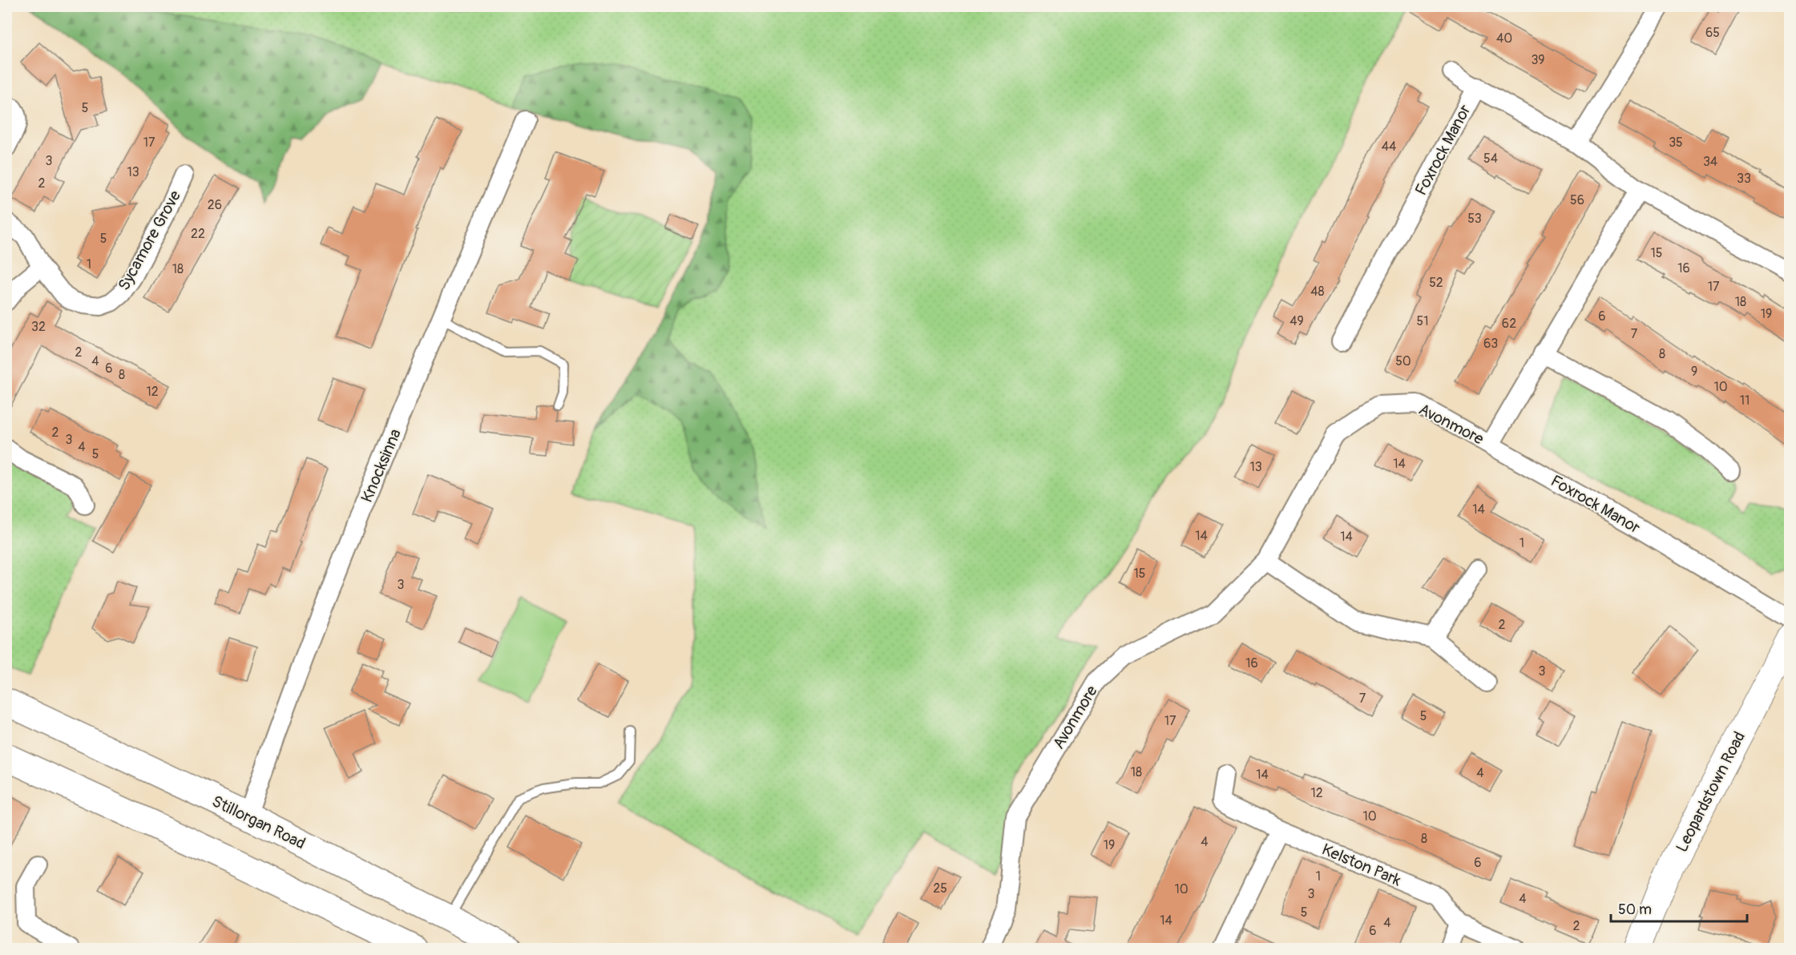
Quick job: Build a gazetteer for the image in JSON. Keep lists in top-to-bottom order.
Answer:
{
  "streets": {
    "highway": ["Stillorgan Road"],
    "main road": ["Leopardstown Road"],
    "street": [
      "Foxrock Manor",
      "Sycamore Grove",
      "Avonmore",
      "Knocksinna",
      "Kelston Park"
    ]
  },
  "crossings": [
    ["Foxrock Manor", "Avonmore"],
    ["Knocksinna", "Stillorgan Road"]
  ],
  "house_numbers": [
    "65",
    "40",
    "39",
    "5",
    "17",
    "35",
    "44",
    "54",
    "3",
    "34",
    "13",
    "33",
    "2",
    "56",
    "26",
    "53",
    "22",
    "5",
    "15",
    "1",
    "16",
    "18",
    "52",
    "17",
    "48",
    "18",
    "19",
    "6",
    "49",
    "51",
    "62",
    "32",
    "7",
    "63",
    "2",
    "8",
    "4",
    "50",
    "6",
    "9",
    "8",
    "10",
    "12",
    "11",
    "2",
    "3",
    "4",
    "5",
    "14",
    "13",
    "14",
    "14",
    "14",
    "1",
    "15",
    "3",
    "2",
    "16",
    "3",
    "7",
    "5",
    "17",
    "18",
    "4",
    "14",
    "12",
    "10",
    "8",
    "4",
    "19",
    "6",
    "1",
    "25",
    "10",
    "3",
    "4",
    "5",
    "14",
    "4",
    "2",
    "6"
  ],
  "scale_bar": "50 m"
}
